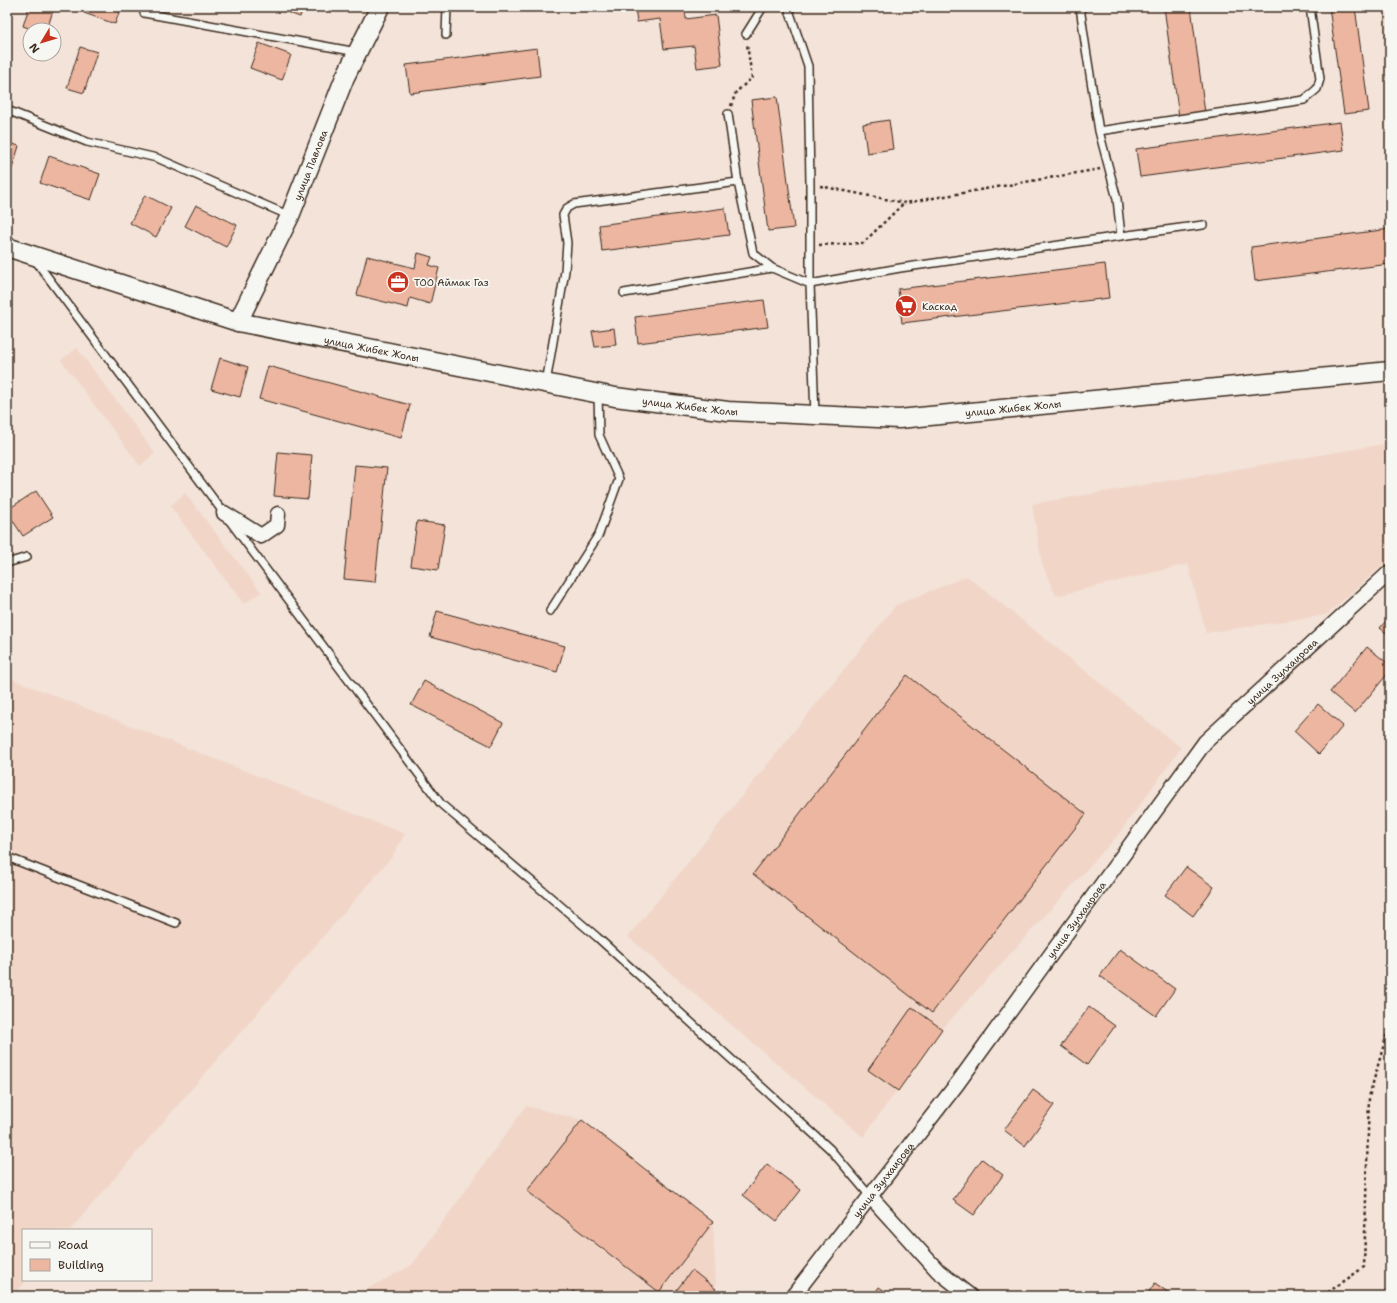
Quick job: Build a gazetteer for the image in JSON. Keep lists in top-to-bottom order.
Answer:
{
  "streets": {
    "street": ["улица Павлова", "улица Жибек Жолы", "улица Зулхаирова"]
  },
  "crossings": [
    ["улица Павлова", "улица Жибек Жолы"]
  ],
  "places": {
    "office": ["ТОО Аймак Газ"],
    "supermarket": ["Каскад"]
  },
  "legend": ["Road", "Building"],
  "north": "bottom left"
}
